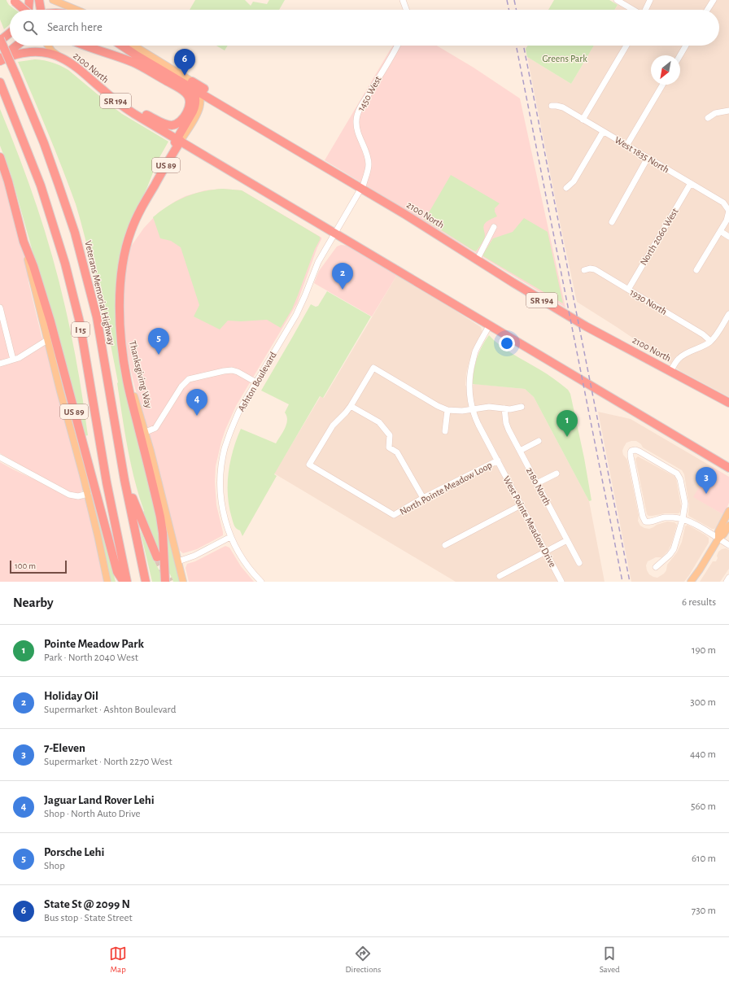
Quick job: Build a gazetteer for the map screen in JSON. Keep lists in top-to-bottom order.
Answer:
{
  "streets": {
    "highway": [
      "2100 North",
      "SR 194",
      "US 89",
      "Veterans Memorial Highway",
      "I 15",
      "Thanksgiving Way"
    ],
    "street": [
      "1450 West",
      "West 1835 North",
      "North 2060 West",
      "1930 North",
      "Ashton Boulevard",
      "2180 North",
      "North Pointe Meadow Loop",
      "West Pointe Meadow Drive"
    ]
  },
  "crossings": [
    ["2100 North", "1450 West"],
    ["2100 North", "Thanksgiving Way"],
    ["2100 North", "Ashton Boulevard"],
    ["2100 North", "West Pointe Meadow Drive"],
    ["1450 West", "Ashton Boulevard"],
    ["West 1835 North", "North 2060 West"],
    ["North 2060 West", "1930 North"],
    ["North Pointe Meadow Loop", "West Pointe Meadow Drive"]
  ],
  "parks": ["Greens Park"],
  "scale_bar": "100 m",
  "north": "bottom left",
  "page": {
    "search": "Search here",
    "pins": [
      "6",
      "2",
      "5",
      "4",
      "1",
      "3"
    ],
    "scale": "100 m",
    "heading": ["Nearby", "6 results"],
    "list": [
      {
        "mark": "1",
        "name": "Pointe Meadow Park",
        "note": "Park · North 2040 West",
        "value": "190 m"
      },
      {
        "mark": "2",
        "name": "Holiday Oil",
        "note": "Supermarket · Ashton Boulevard",
        "value": "300 m"
      },
      {
        "mark": "3",
        "name": "7-Eleven",
        "note": "Supermarket · North 2270 West",
        "value": "440 m"
      },
      {
        "mark": "4",
        "name": "Jaguar Land Rover Lehi",
        "note": "Shop · North Auto Drive",
        "value": "560 m"
      },
      {
        "mark": "5",
        "name": "Porsche Lehi",
        "note": "Shop",
        "value": "610 m"
      },
      {
        "mark": "6",
        "name": "State St @ 2099 N",
        "note": "Bus stop · State Street",
        "value": "730 m"
      }
    ],
    "nav": ["Map", "Directions", "Saved"]
  }
}
